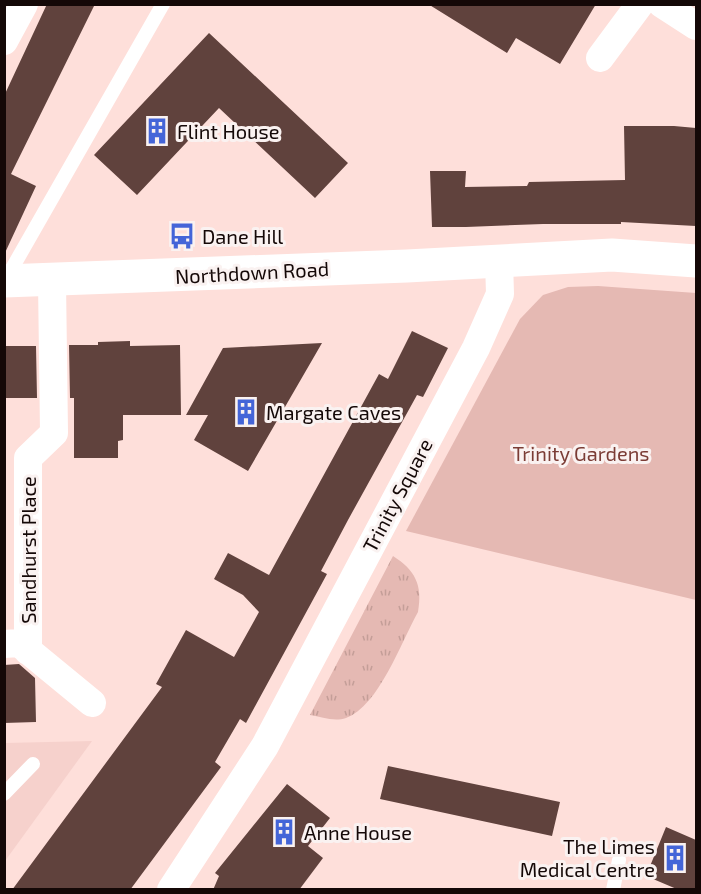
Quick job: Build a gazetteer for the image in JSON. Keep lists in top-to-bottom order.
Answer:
{
  "streets": {
    "main road": ["Northdown Road"],
    "street": ["Trinity Square", "Sandhurst Place"]
  },
  "crossings": [
    ["Northdown Road", "Trinity Square"],
    ["Northdown Road", "Sandhurst Place"]
  ],
  "parks": ["Trinity Gardens"],
  "places": {
    "building": [
      "Flint House",
      "Margate Caves",
      "Anne House",
      "The Limes Medical Centre"
    ],
    "bus stop": ["Dane Hill"]
  }
}
